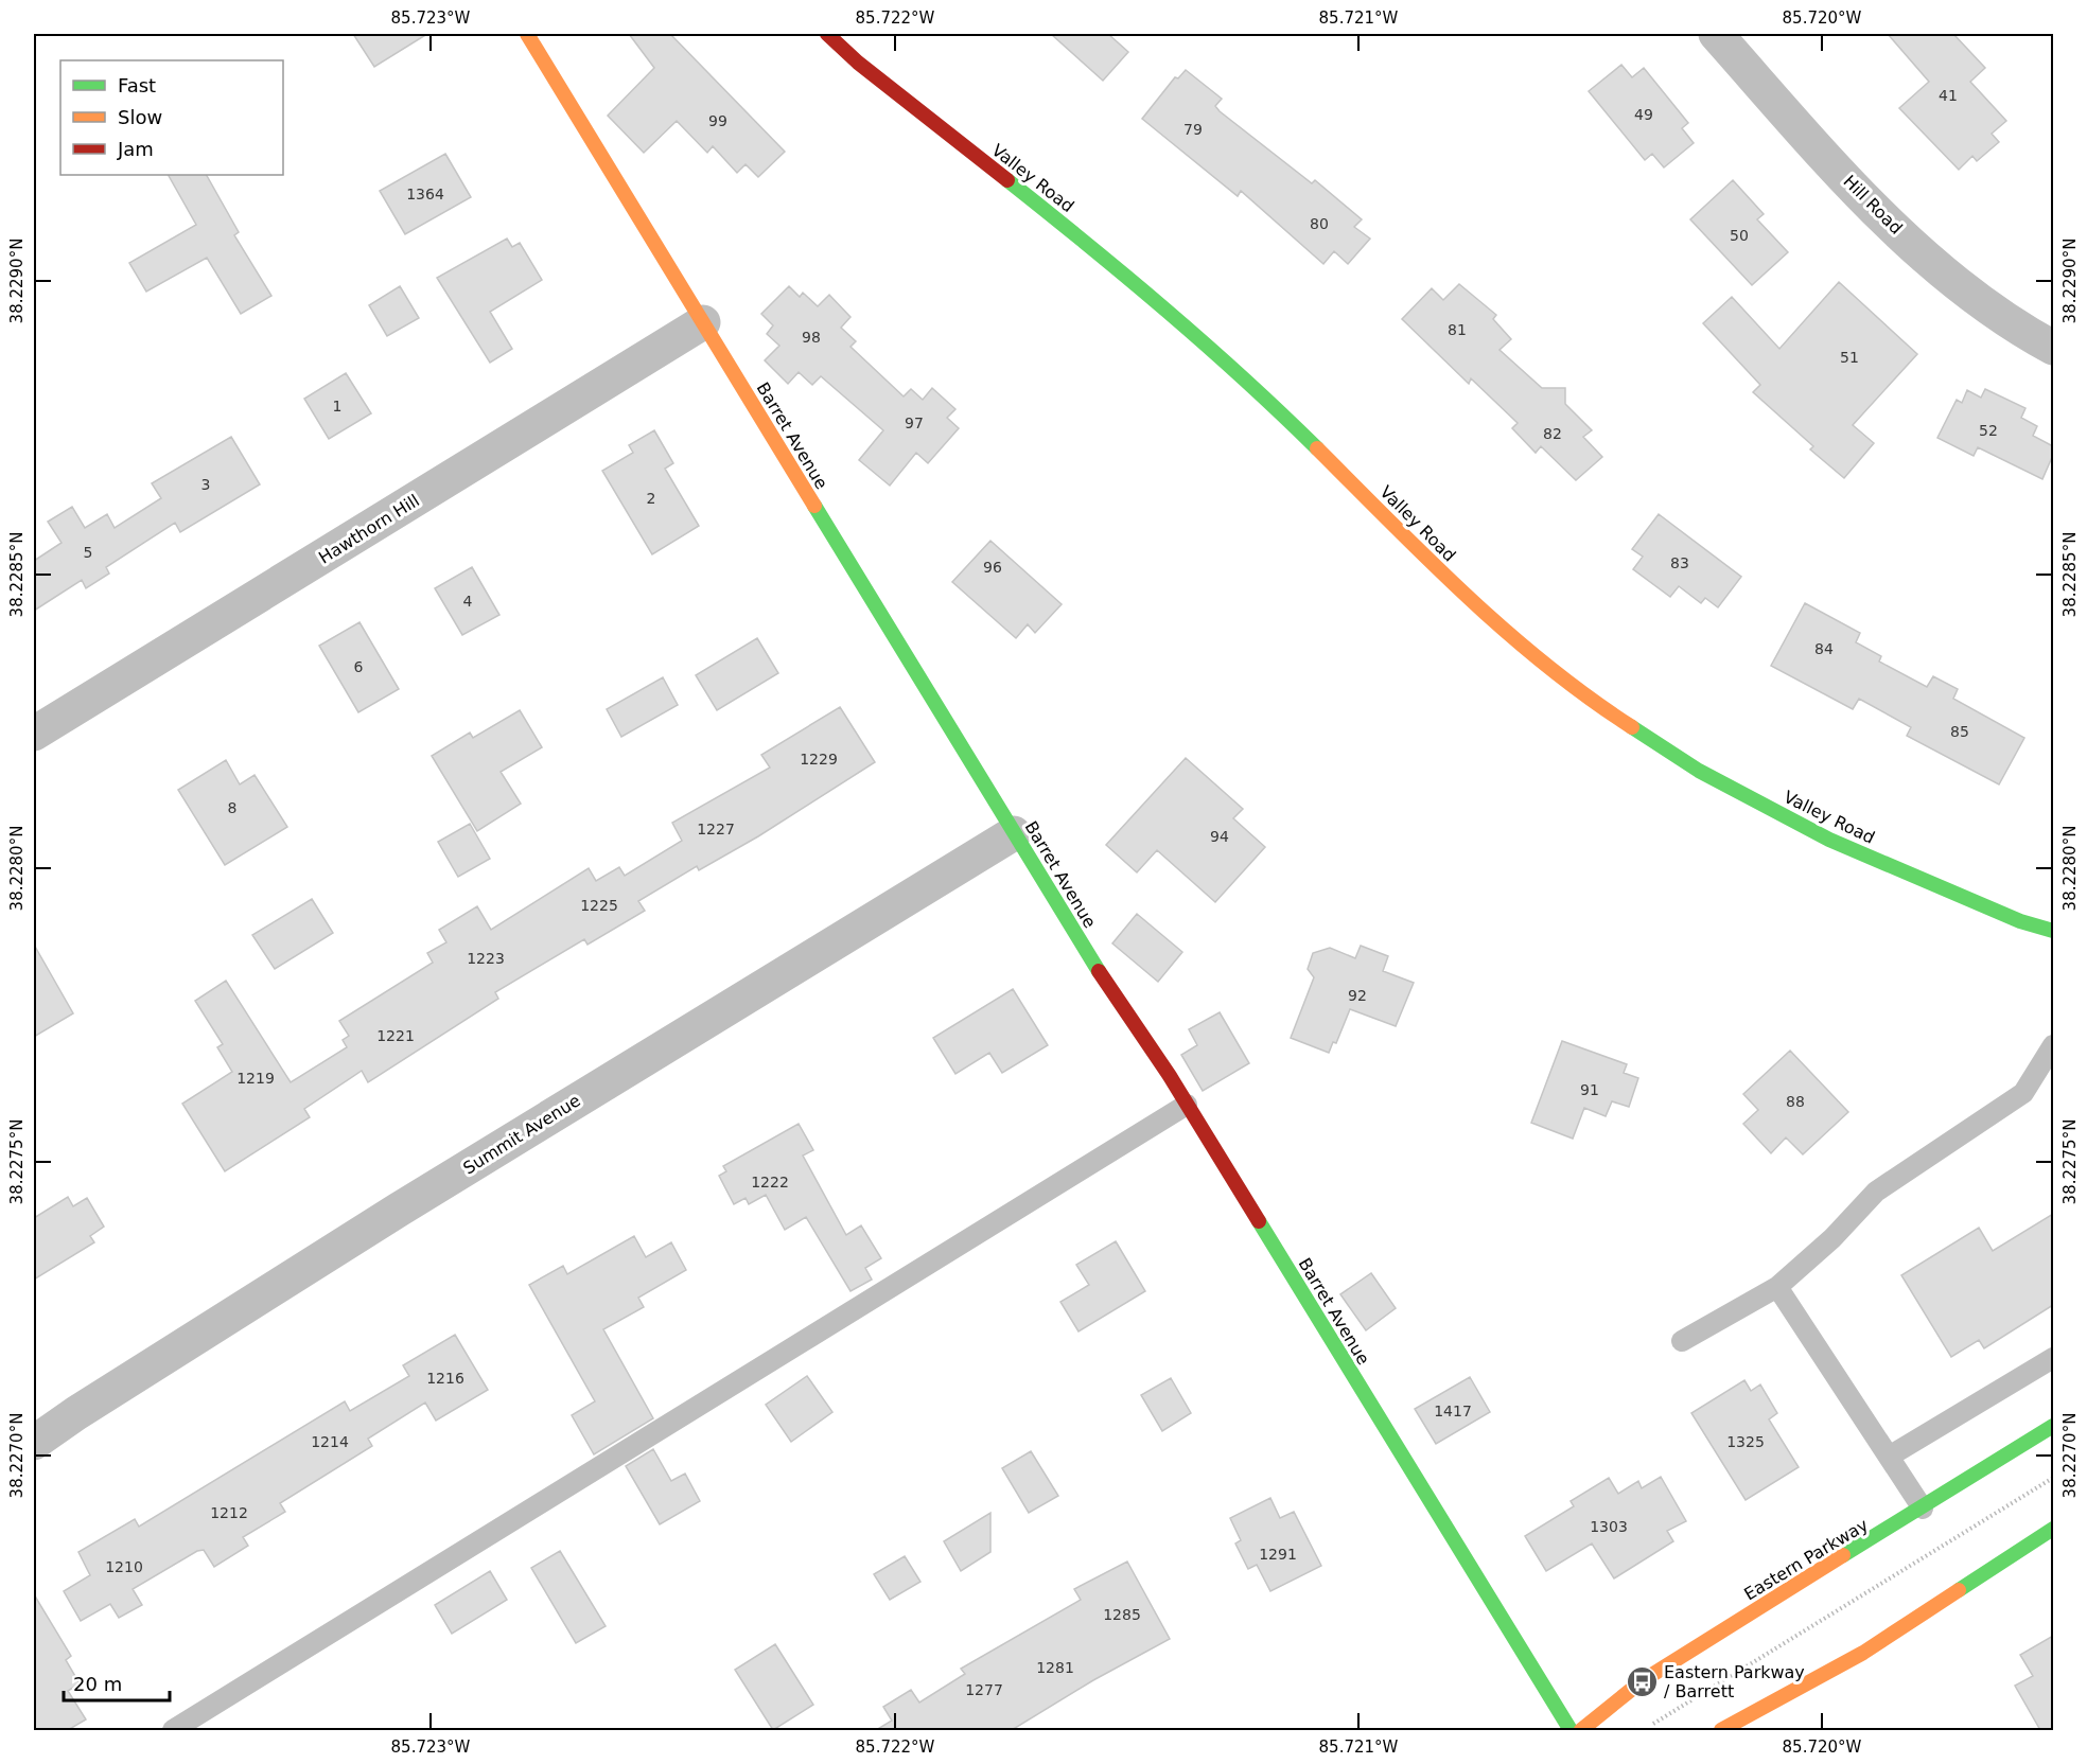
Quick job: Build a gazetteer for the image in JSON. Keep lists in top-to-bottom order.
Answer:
{
  "streets": {
    "street": [
      "Valley Road",
      "Hill Road",
      "Barret Avenue",
      "Hawthorn Hill",
      "Summit Avenue",
      "Eastern Parkway"
    ]
  },
  "crossings": [
    ["Barret Avenue", "Hawthorn Hill"],
    ["Barret Avenue", "Summit Avenue"]
  ],
  "places": {
    "bus stop": ["Eastern Parkway / Barrett"]
  },
  "house_numbers": [
    "41",
    "49",
    "99",
    "79",
    "1364",
    "80",
    "50",
    "81",
    "98",
    "51",
    "1",
    "97",
    "52",
    "82",
    "3",
    "2",
    "5",
    "83",
    "96",
    "4",
    "84",
    "6",
    "85",
    "1229",
    "8",
    "1227",
    "94",
    "1225",
    "1223",
    "92",
    "1221",
    "1219",
    "91",
    "88",
    "1222",
    "1216",
    "1417",
    "1214",
    "1325",
    "1212",
    "1303",
    "1291",
    "1210",
    "1285",
    "1281",
    "1277"
  ],
  "legend": ["Fast", "Slow", "Jam"],
  "scale_bar": "20 m",
  "coordinates": [
    "85.723°W",
    "85.722°W",
    "85.721°W",
    "85.720°W",
    "38.2290°N",
    "38.2285°N",
    "38.2280°N",
    "38.2275°N",
    "38.2270°N"
  ]
}
